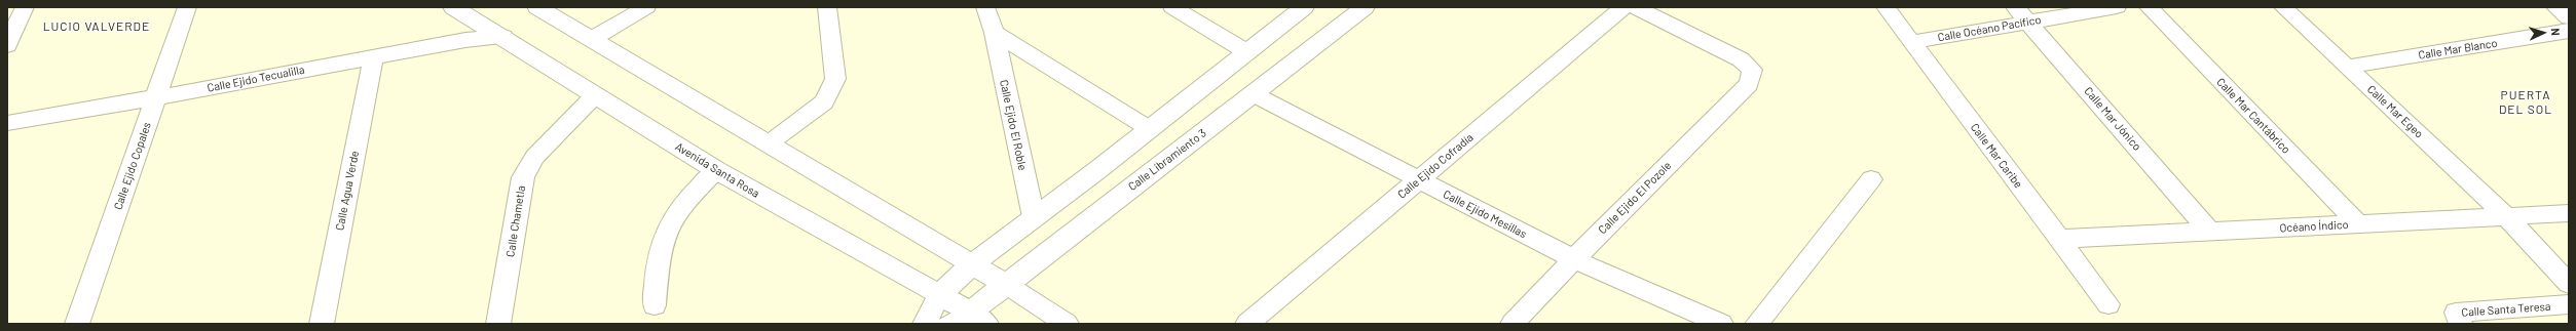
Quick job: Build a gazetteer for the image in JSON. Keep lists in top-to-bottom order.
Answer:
{
  "streets": {
    "street": [
      "Calle Océano Pacífico",
      "Calle Mar Blanco",
      "Calle Ejido Tecualilla",
      "Calle Mar Egeo",
      "Calle Mar Cantábrico",
      "Calle Mar Jónico",
      "Calle Ejido El Roble",
      "Calle Mar Caribe",
      "Calle Libramiento 3",
      "Calle Ejido Copales",
      "Calle Ejido Cofradía",
      "Avenida Santa Rosa",
      "Calle Agua Verde",
      "Calle Ejido El Pozole",
      "Calle Ejido Mesillas",
      "Calle Chametla",
      "Océano Índico",
      "Calle Santa Teresa"
    ]
  },
  "crossings": [
    ["Calle Océano Pacífico", "Calle Mar Jónico"],
    ["Calle Océano Pacífico", "Calle Mar Caribe"],
    ["Calle Mar Blanco", "Calle Mar Egeo"],
    ["Calle Ejido Tecualilla", "Calle Ejido Copales"],
    ["Calle Ejido Tecualilla", "Avenida Santa Rosa"],
    ["Calle Ejido Tecualilla", "Calle Agua Verde"],
    ["Calle Mar Egeo", "Océano Índico"],
    ["Calle Mar Cantábrico", "Océano Índico"],
    ["Calle Mar Jónico", "Océano Índico"],
    ["Calle Mar Caribe", "Océano Índico"],
    ["Calle Libramiento 3", "Avenida Santa Rosa"],
    ["Calle Libramiento 3", "Calle Ejido Mesillas"],
    ["Calle Ejido Cofradía", "Calle Ejido Mesillas"],
    ["Avenida Santa Rosa", "Calle Chametla"],
    ["Calle Ejido El Pozole", "Calle Ejido Mesillas"]
  ],
  "districts": ["LUCIO VALVERDE", "PUERTA DEL SOL"],
  "north": "right"
}
